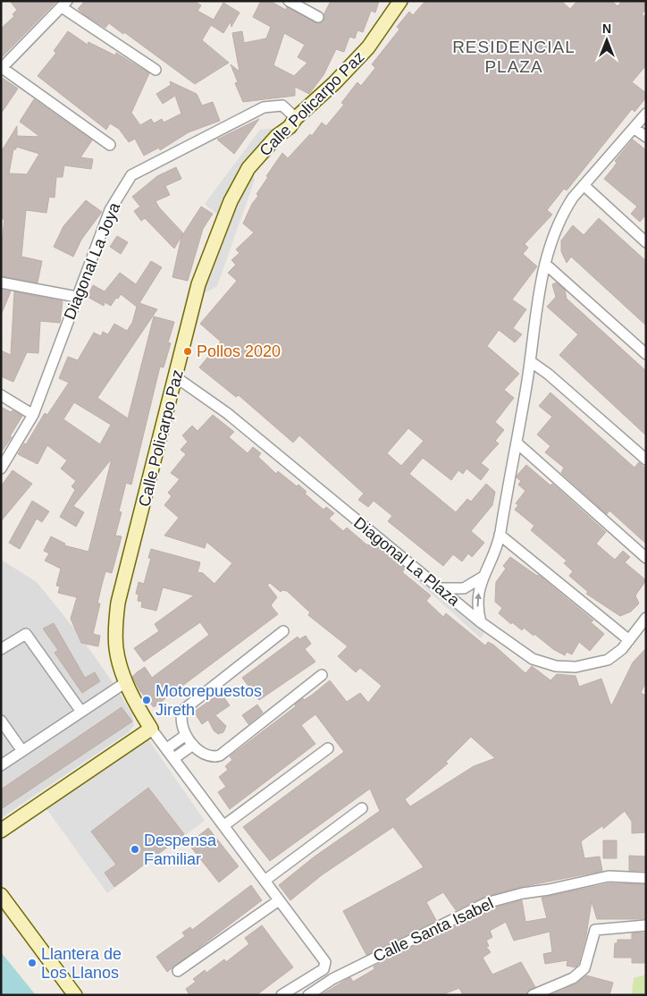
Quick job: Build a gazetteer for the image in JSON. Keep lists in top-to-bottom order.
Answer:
{
  "streets": {
    "street": [
      "Calle Policarpo Paz",
      "Diagonal La Joya",
      "Diagonal La Plaza",
      "Calle Santa Isabel"
    ]
  },
  "crossings": [
    ["Calle Policarpo Paz", "Diagonal La Joya"],
    ["Calle Policarpo Paz", "Diagonal La Plaza"]
  ],
  "districts": ["RESIDENCIAL PLAZA"],
  "places": [
    "Pollos 2020",
    "Motorepuestos Jireth",
    "Despensa Familiar",
    "Llantera de Los Llanos"
  ],
  "north": "top"
}
